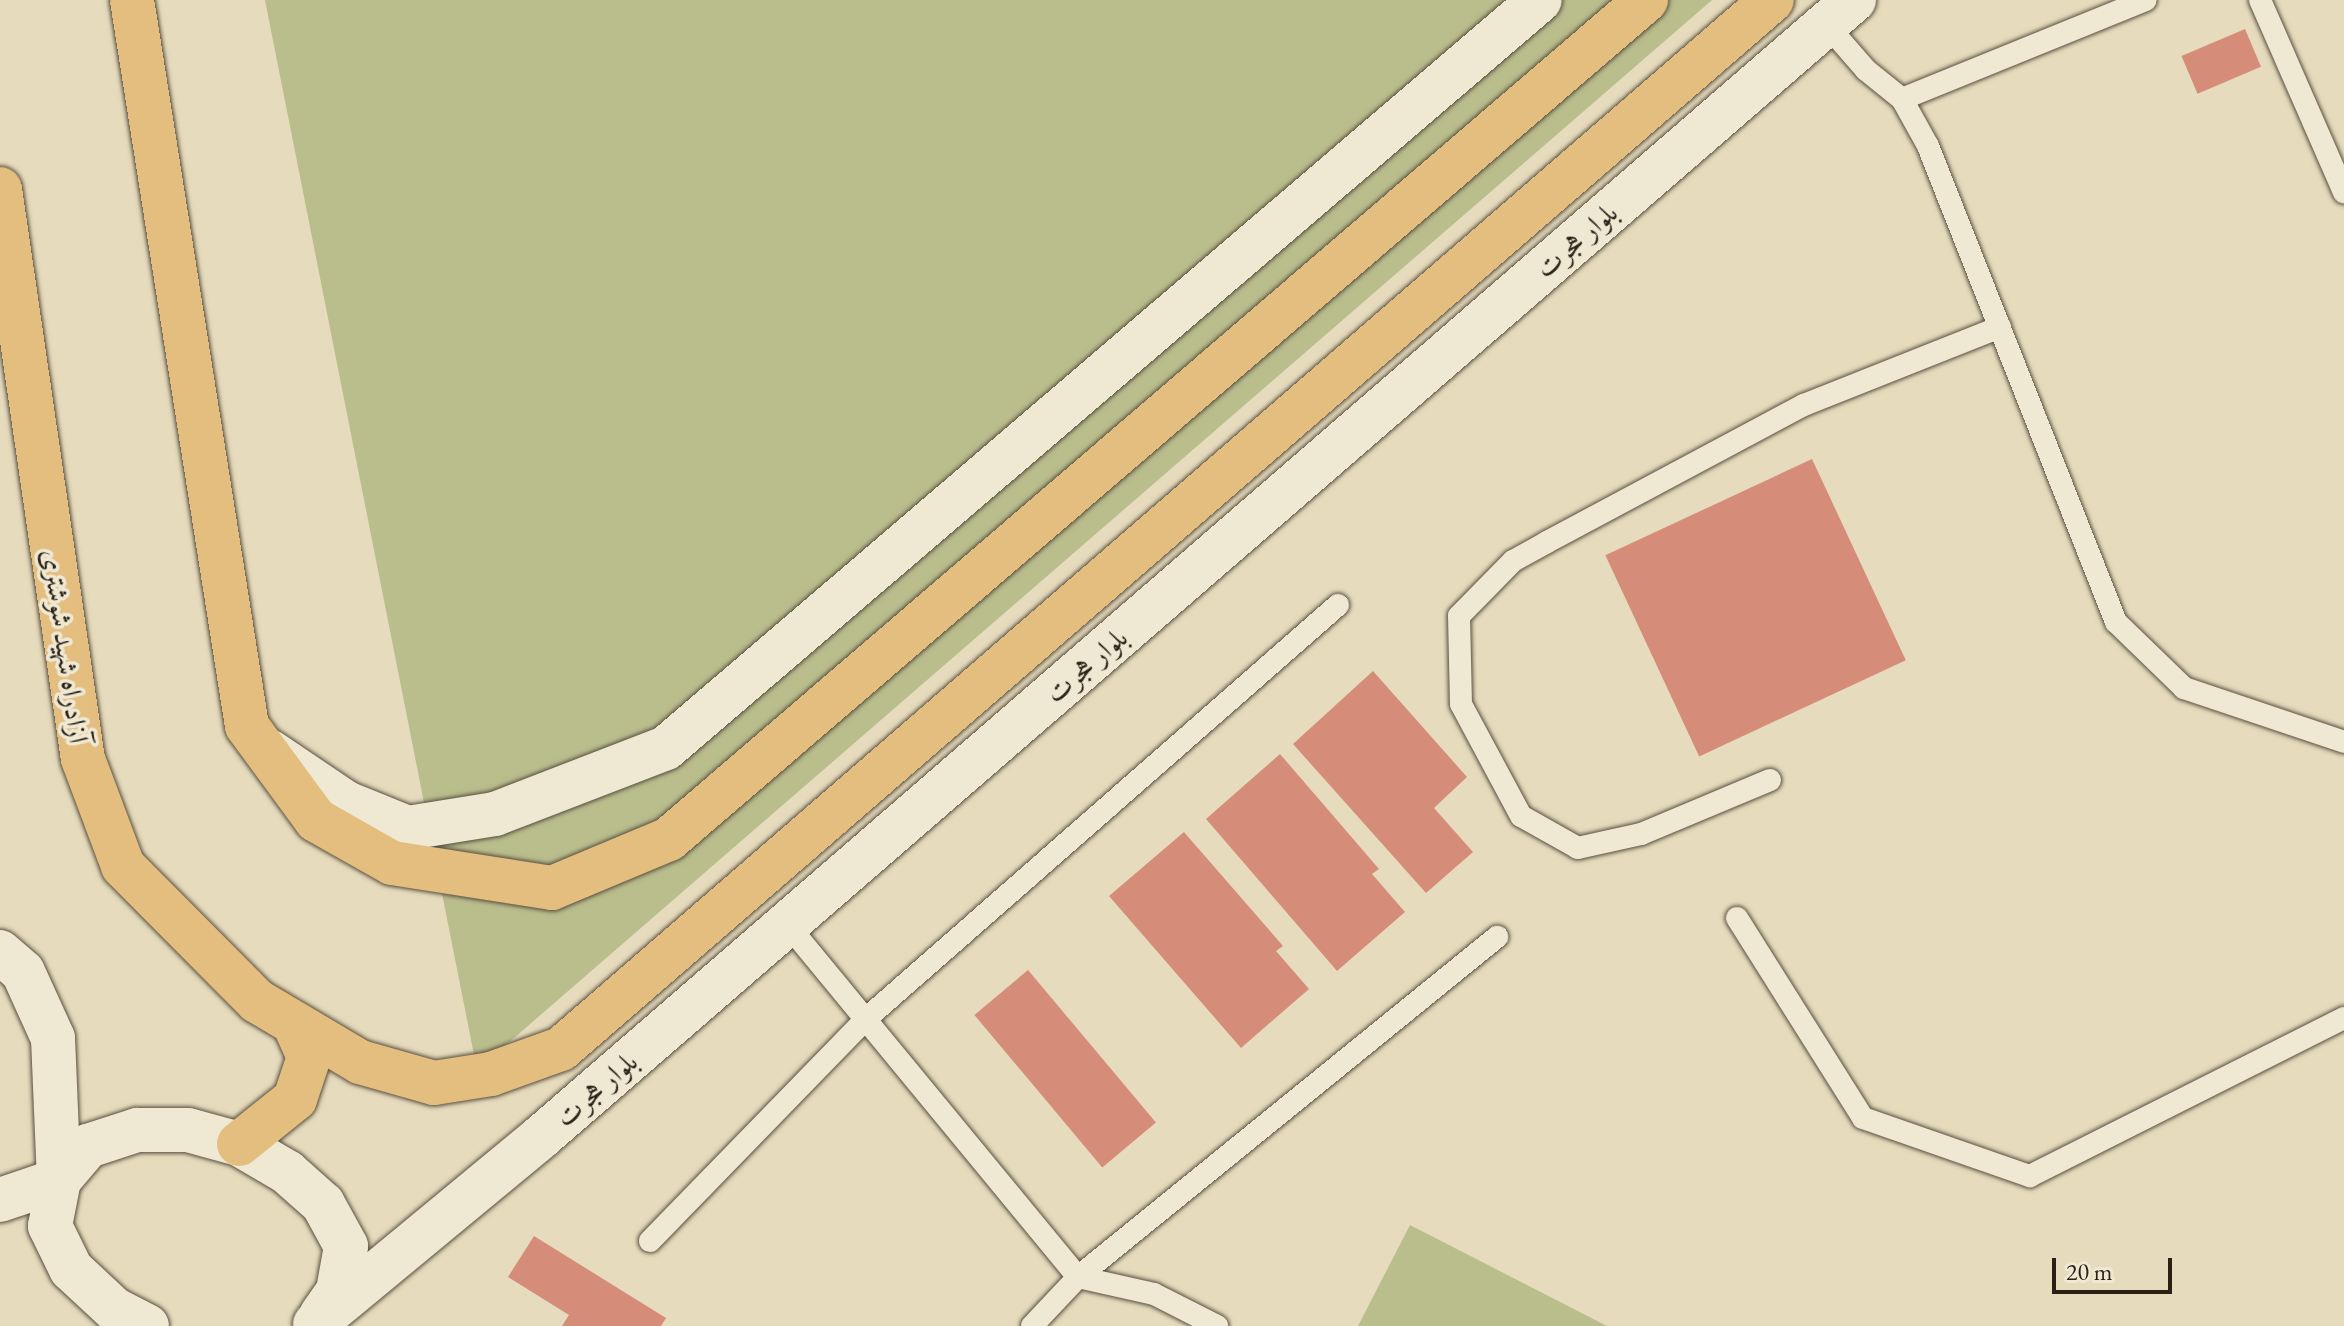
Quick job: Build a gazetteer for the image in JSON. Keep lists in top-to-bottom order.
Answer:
{
  "streets": {
    "highway": ["آزادراه شهید شوشتری"],
    "main road": ["بلوار هجرت"]
  },
  "scale_bar": "20 m"
}
